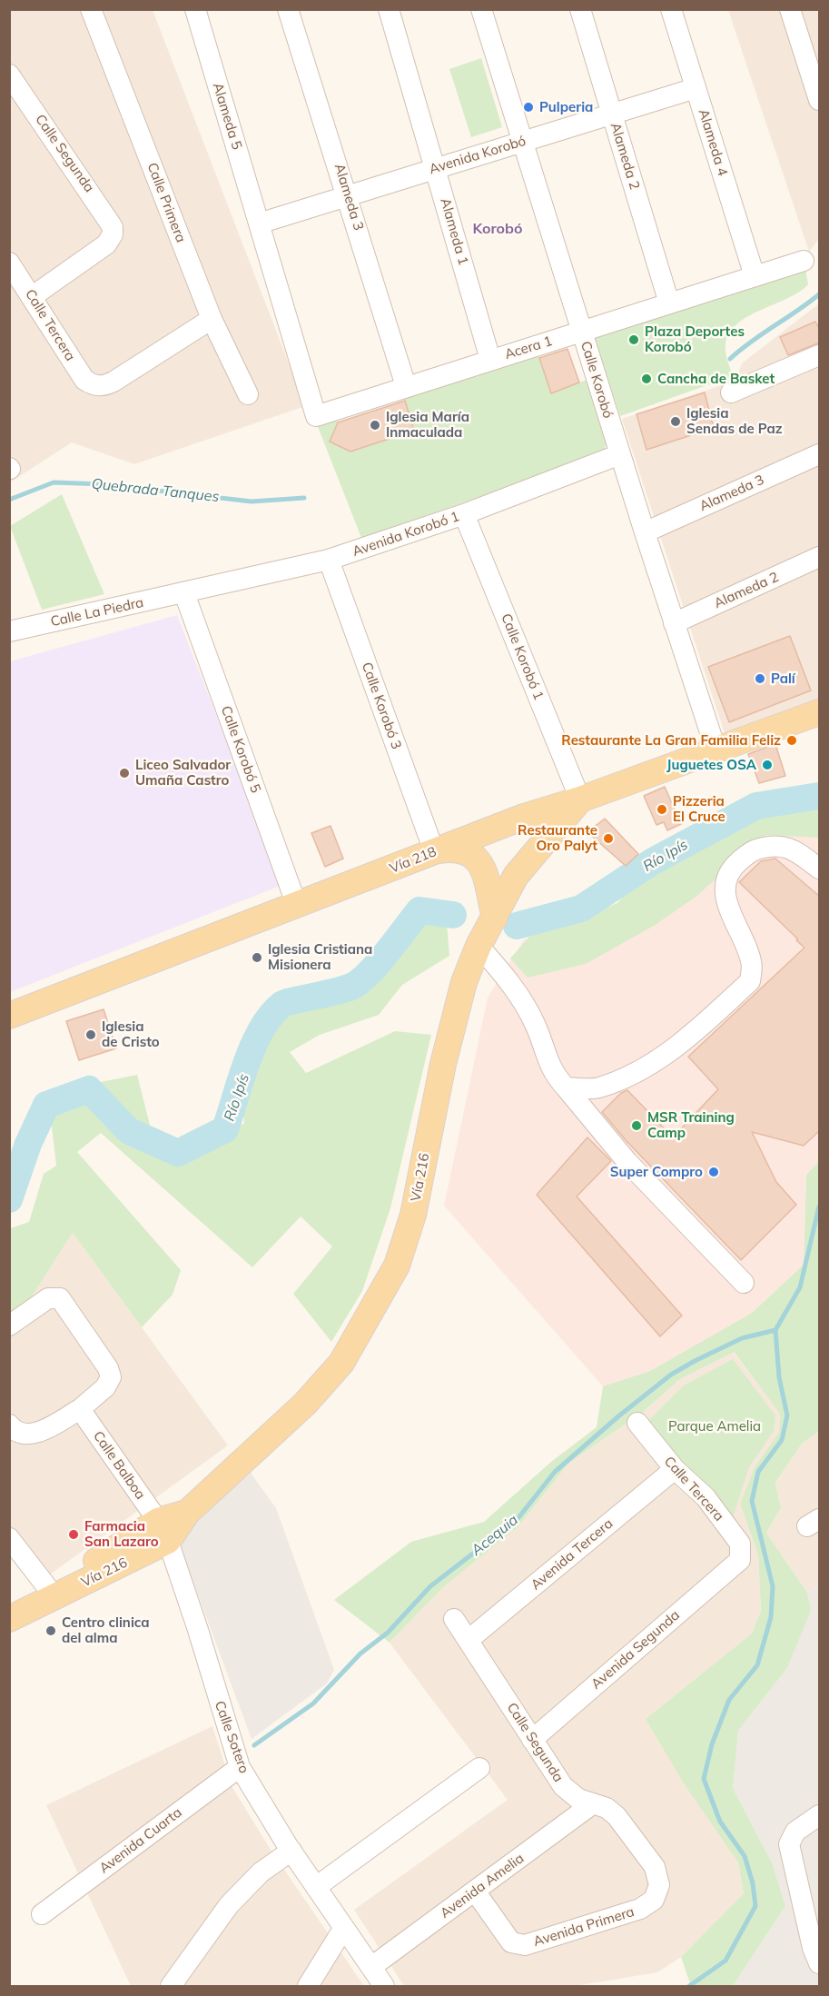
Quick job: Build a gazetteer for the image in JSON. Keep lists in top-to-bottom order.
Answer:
{
  "streets": {
    "main road": ["Vía 218", "Vía 216"],
    "street": [
      "Alameda 5",
      "Alameda 4",
      "Calle Segunda",
      "Avenida Korobó",
      "Alameda 2",
      "Alameda 3",
      "Calle Primera",
      "Alameda 1",
      "Calle Tercera",
      "Acera 1",
      "Calle Korobó",
      "Avenida Korobó 1",
      "Calle La Piedra",
      "Calle Korobó 1",
      "Calle Korobó 3",
      "Calle Korobó 5",
      "Calle Balboa",
      "Avenida Tercera",
      "Avenida Segunda",
      "Calle Sotero",
      "Avenida Cuarta",
      "Avenida Amelia",
      "Avenida Primera"
    ]
  },
  "crossings": [
    ["Alameda 5", "Avenida Korobó"],
    ["Alameda 5", "Acera 1"],
    ["Alameda 4", "Avenida Korobó"],
    ["Alameda 4", "Acera 1"],
    ["Calle Segunda", "Calle Tercera"],
    ["Calle Segunda", "Avenida Tercera"],
    ["Calle Segunda", "Avenida Segunda"],
    ["Calle Segunda", "Avenida Amelia"],
    ["Calle Segunda", "Avenida Primera"],
    ["Avenida Korobó", "Alameda 2"],
    ["Avenida Korobó", "Alameda 3"],
    ["Avenida Korobó", "Alameda 1"],
    ["Avenida Korobó", "Calle Korobó"],
    ["Alameda 2", "Acera 1"],
    ["Alameda 2", "Calle Korobó"],
    ["Alameda 3", "Acera 1"],
    ["Alameda 3", "Calle Korobó"],
    ["Calle Primera", "Calle Tercera"],
    ["Alameda 1", "Acera 1"],
    ["Calle Tercera", "Avenida Tercera"],
    ["Calle Tercera", "Avenida Segunda"],
    ["Acera 1", "Calle Korobó"],
    ["Calle Korobó", "Avenida Korobó 1"],
    ["Calle Korobó", "Vía 218"],
    ["Avenida Korobó 1", "Calle La Piedra"],
    ["Avenida Korobó 1", "Calle Korobó 1"],
    ["Avenida Korobó 1", "Calle Korobó 3"],
    ["Avenida Korobó 1", "Calle Korobó 5"],
    ["Calle La Piedra", "Calle Korobó 5"],
    ["Calle Korobó 1", "Vía 218"],
    ["Calle Korobó 1", "Vía 216"],
    ["Calle Korobó 3", "Vía 218"],
    ["Calle Korobó 5", "Vía 218"],
    ["Vía 218", "Vía 216"],
    ["Vía 216", "Calle Balboa"],
    ["Vía 216", "Calle Sotero"],
    ["Calle Balboa", "Calle Sotero"],
    ["Calle Sotero", "Avenida Cuarta"],
    ["Calle Sotero", "Avenida Amelia"],
    ["Avenida Amelia", "Avenida Primera"]
  ],
  "districts": ["Korobó"],
  "water": ["Quebrada Tanques", "Río Ipís", "Acequia"],
  "parks": ["Parque Amelia"],
  "places": [
    "Pulperia",
    "Plaza Deportes Korobó",
    "Cancha de Basket",
    "Iglesia Sendas de Paz",
    "Iglesia María Inmaculada",
    "Palí",
    "Restaurante La Gran Familia Feliz",
    "Juguetes OSA",
    "Liceo Salvador Umaña Castro",
    "Pizzeria El Cruce",
    "Restaurante Oro Palyt",
    "Iglesia Cristiana Misionera",
    "Iglesia de Cristo",
    "MSR Training Camp",
    "Super Compro",
    "Farmacia San Lazaro",
    "Centro clinica del alma"
  ]
}
